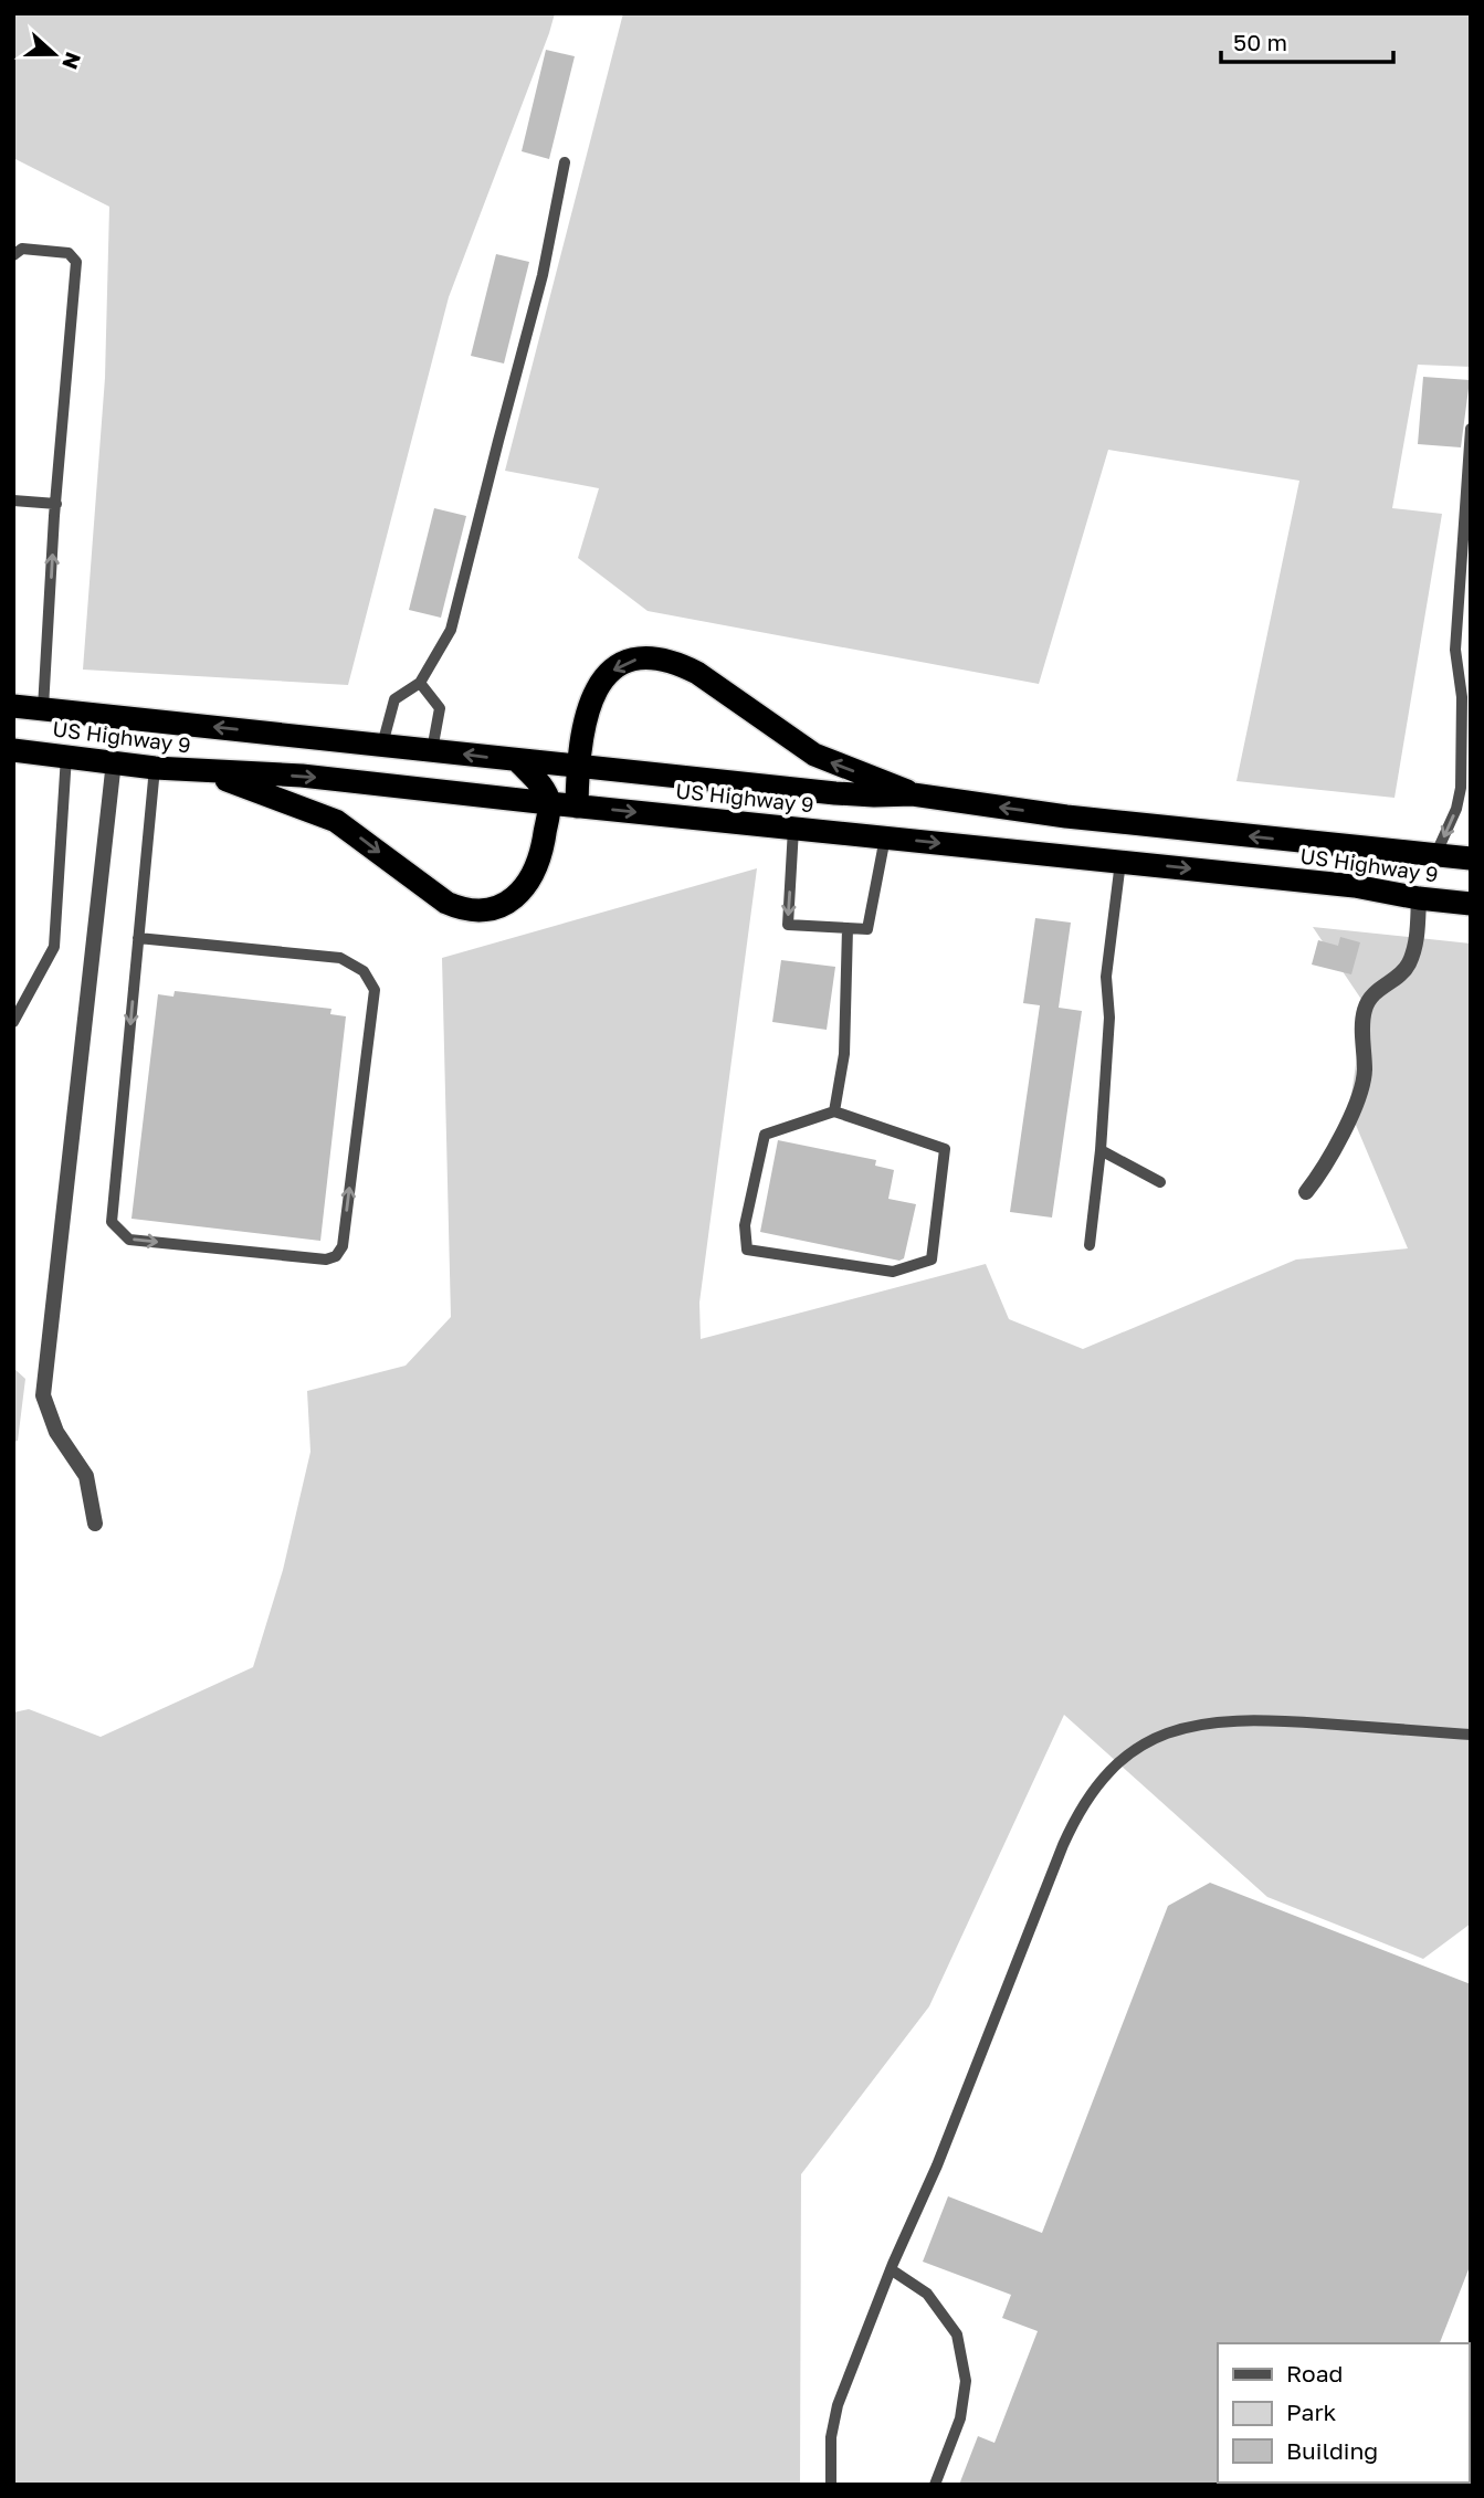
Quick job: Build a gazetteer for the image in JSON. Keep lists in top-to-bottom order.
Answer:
{
  "streets": {
    "highway": ["US Highway 9"]
  },
  "legend": ["Road", "Park", "Building"],
  "scale_bar": "50 m",
  "north": "right"
}
